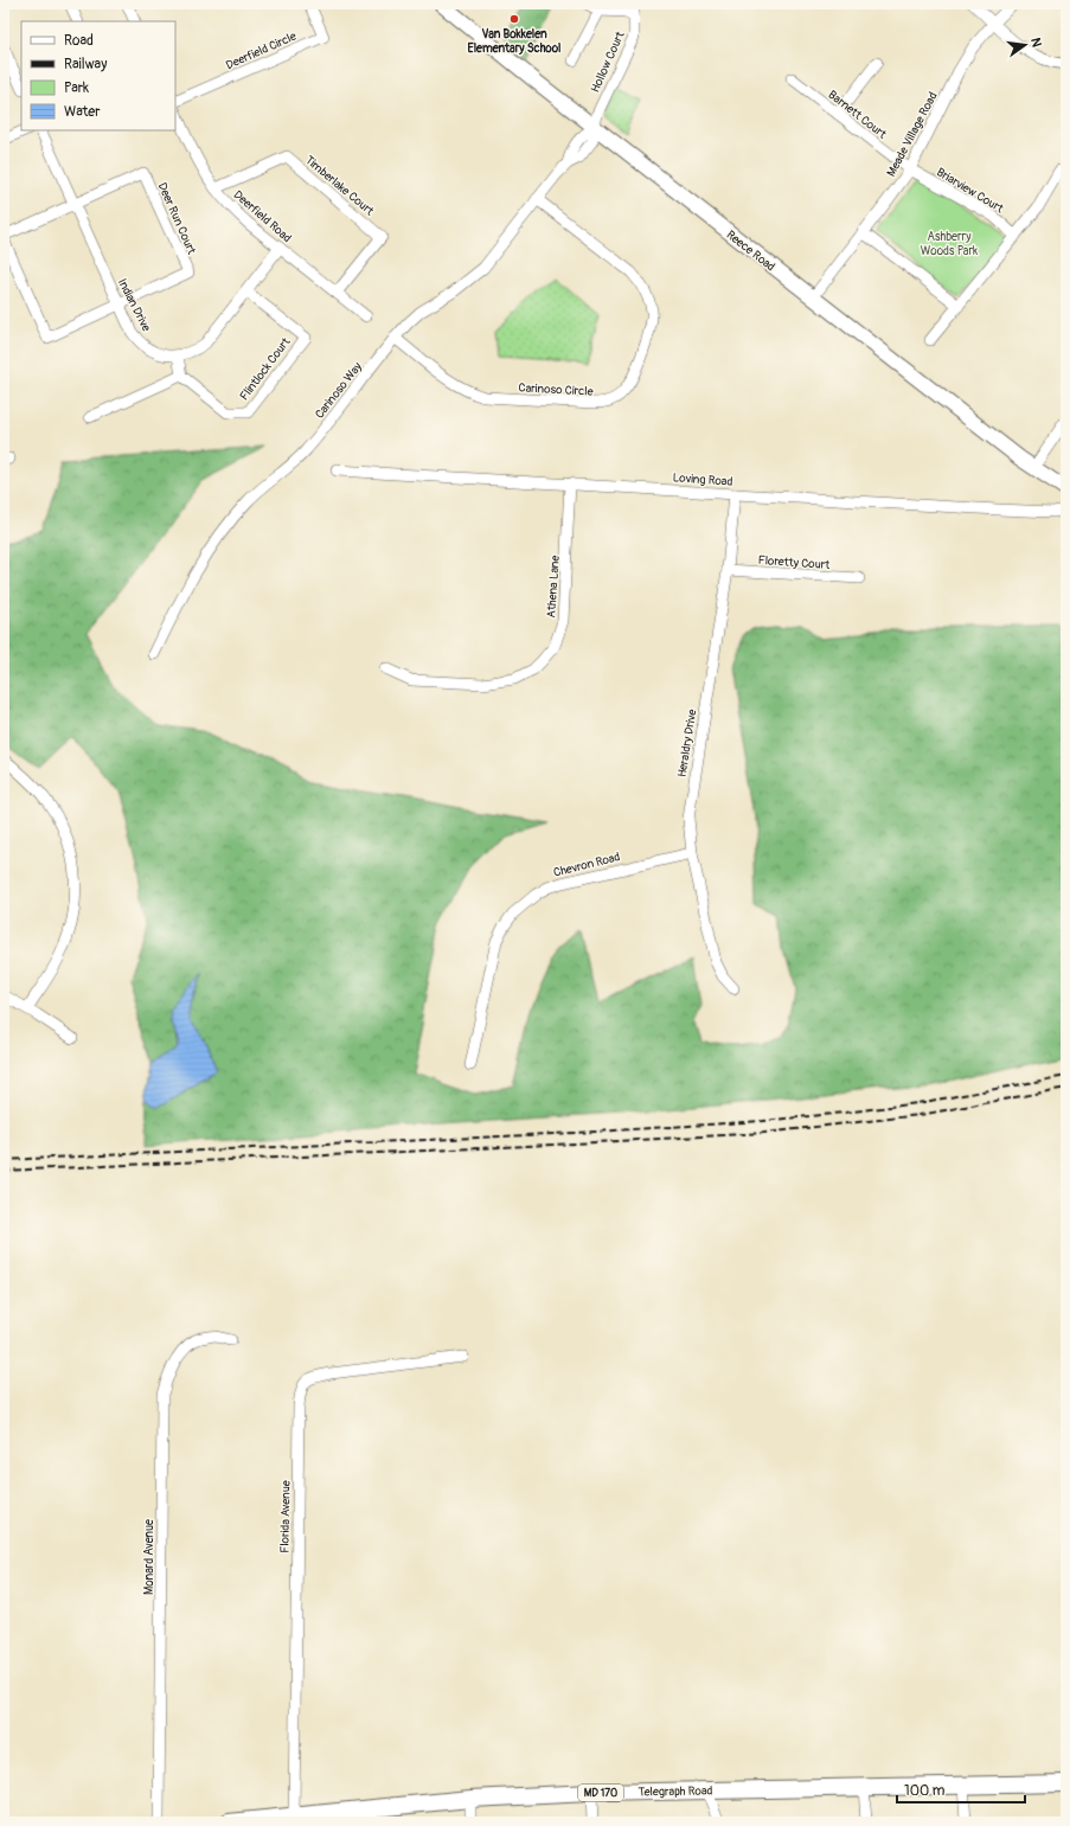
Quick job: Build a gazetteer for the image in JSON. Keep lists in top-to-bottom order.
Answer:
{
  "streets": {
    "main road": ["Reece Road", "Telegraph Road", "MD 170"],
    "street": [
      "Deerfield Circle",
      "Hollow Court",
      "Barnett Court",
      "Meade Village Road",
      "Timberlake Court",
      "Briarview Court",
      "Deerfield Road",
      "Deer Run Court",
      "Indian Drive",
      "Flintlock Court",
      "Carinoso Circle",
      "Carinoso Way",
      "Loving Road",
      "Floretty Court",
      "Athena Lane",
      "Heraldry Drive",
      "Chevron Road",
      "Florida Avenue",
      "Monard Avenue"
    ]
  },
  "crossings": [
    ["Hollow Court", "Reece Road"],
    ["Hollow Court", "Carinoso Way"],
    ["Barnett Court", "Meade Village Road"],
    ["Barnett Court", "Briarview Court"],
    ["Meade Village Road", "Briarview Court"],
    ["Meade Village Road", "Reece Road"],
    ["Timberlake Court", "Deerfield Road"],
    ["Deer Run Court", "Indian Drive"],
    ["Reece Road", "Carinoso Way"],
    ["Carinoso Circle", "Carinoso Way"],
    ["Loving Road", "Athena Lane"],
    ["Loving Road", "Heraldry Drive"],
    ["Floretty Court", "Heraldry Drive"],
    ["Heraldry Drive", "Chevron Road"],
    ["Florida Avenue", "Telegraph Road"]
  ],
  "parks": ["Ashberry Woods Park"],
  "places": ["Van Bokkelen Elementary School"],
  "legend": [
    "Road",
    "Railway",
    "Park",
    "Water"
  ],
  "scale_bar": "100 m",
  "north": "right"
}
